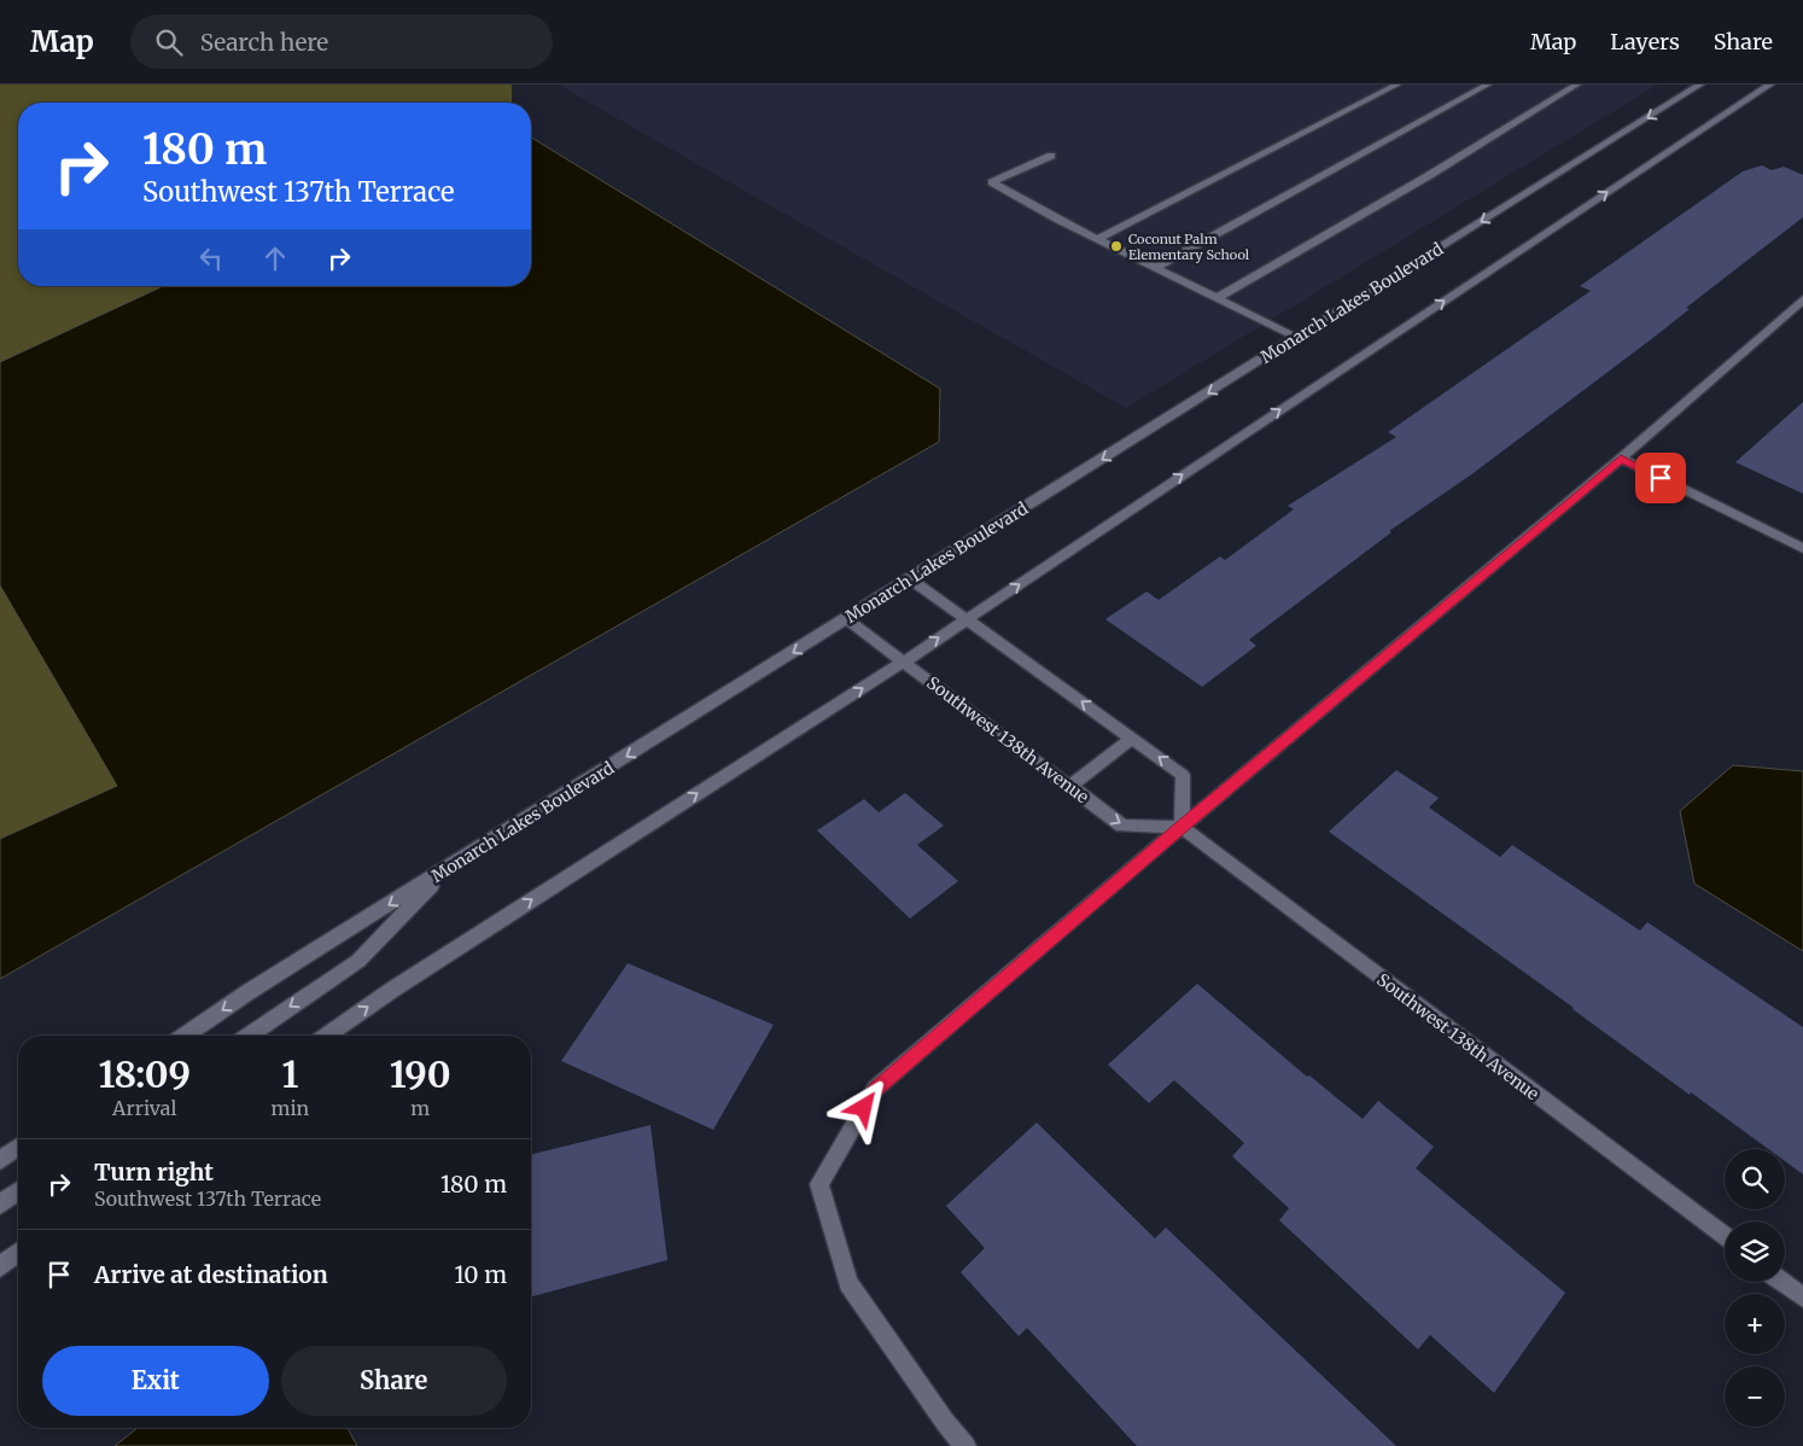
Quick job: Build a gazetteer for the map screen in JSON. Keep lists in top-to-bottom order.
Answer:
{
  "streets": {
    "street": ["Monarch Lakes Boulevard", "Southwest 138th Avenue"]
  },
  "crossings": [
    ["Monarch Lakes Boulevard", "Southwest 138th Avenue"]
  ],
  "places": ["Coconut Palm Elementary School"],
  "page": {
    "header": "Map",
    "search": "Search here",
    "nav": ["Map", "Layers", "Share"],
    "turn": ["180 m", "Southwest 137th Terrace"],
    "eta": [
      "18:09",
      "Arrival",
      "1",
      "min",
      "190",
      "m"
    ],
    "list": [
      {
        "name": "Turn right",
        "note": "Southwest 137th Terrace",
        "value": "180 m"
      },
      {
        "name": "Arrive at destination",
        "value": "10 m"
      }
    ],
    "map_buttons": ["+", "−"],
    "buttons": ["Exit", "Share"]
  }
}
